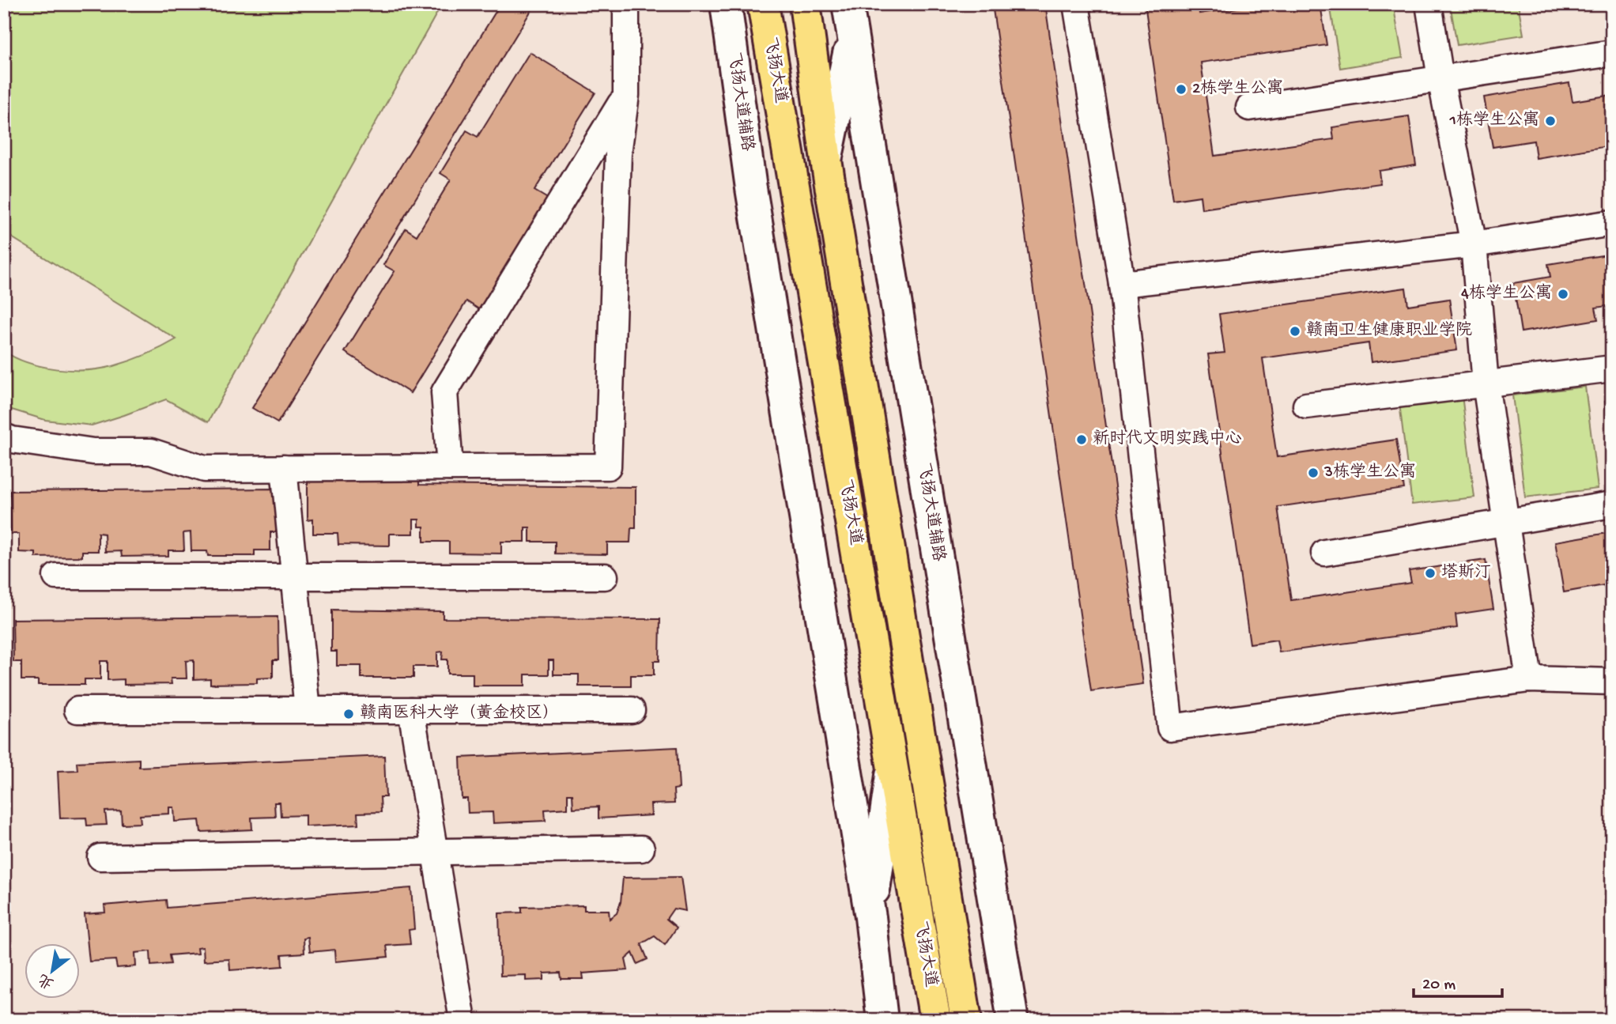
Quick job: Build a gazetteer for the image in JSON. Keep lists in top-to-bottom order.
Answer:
{
  "streets": {
    "main road": ["飞扬大道"],
    "street": ["飞扬大道辅路"]
  },
  "places": [
    "2栋学生公寓",
    "1栋学生公寓",
    "4栋学生公寓",
    "赣南卫生健康职业学院",
    "新时代文明实践中心",
    "3栋学生公寓",
    "塔斯汀",
    "赣南医科大学（黄金校区）"
  ],
  "scale_bar": "20 m",
  "north": "bottom left"
}
